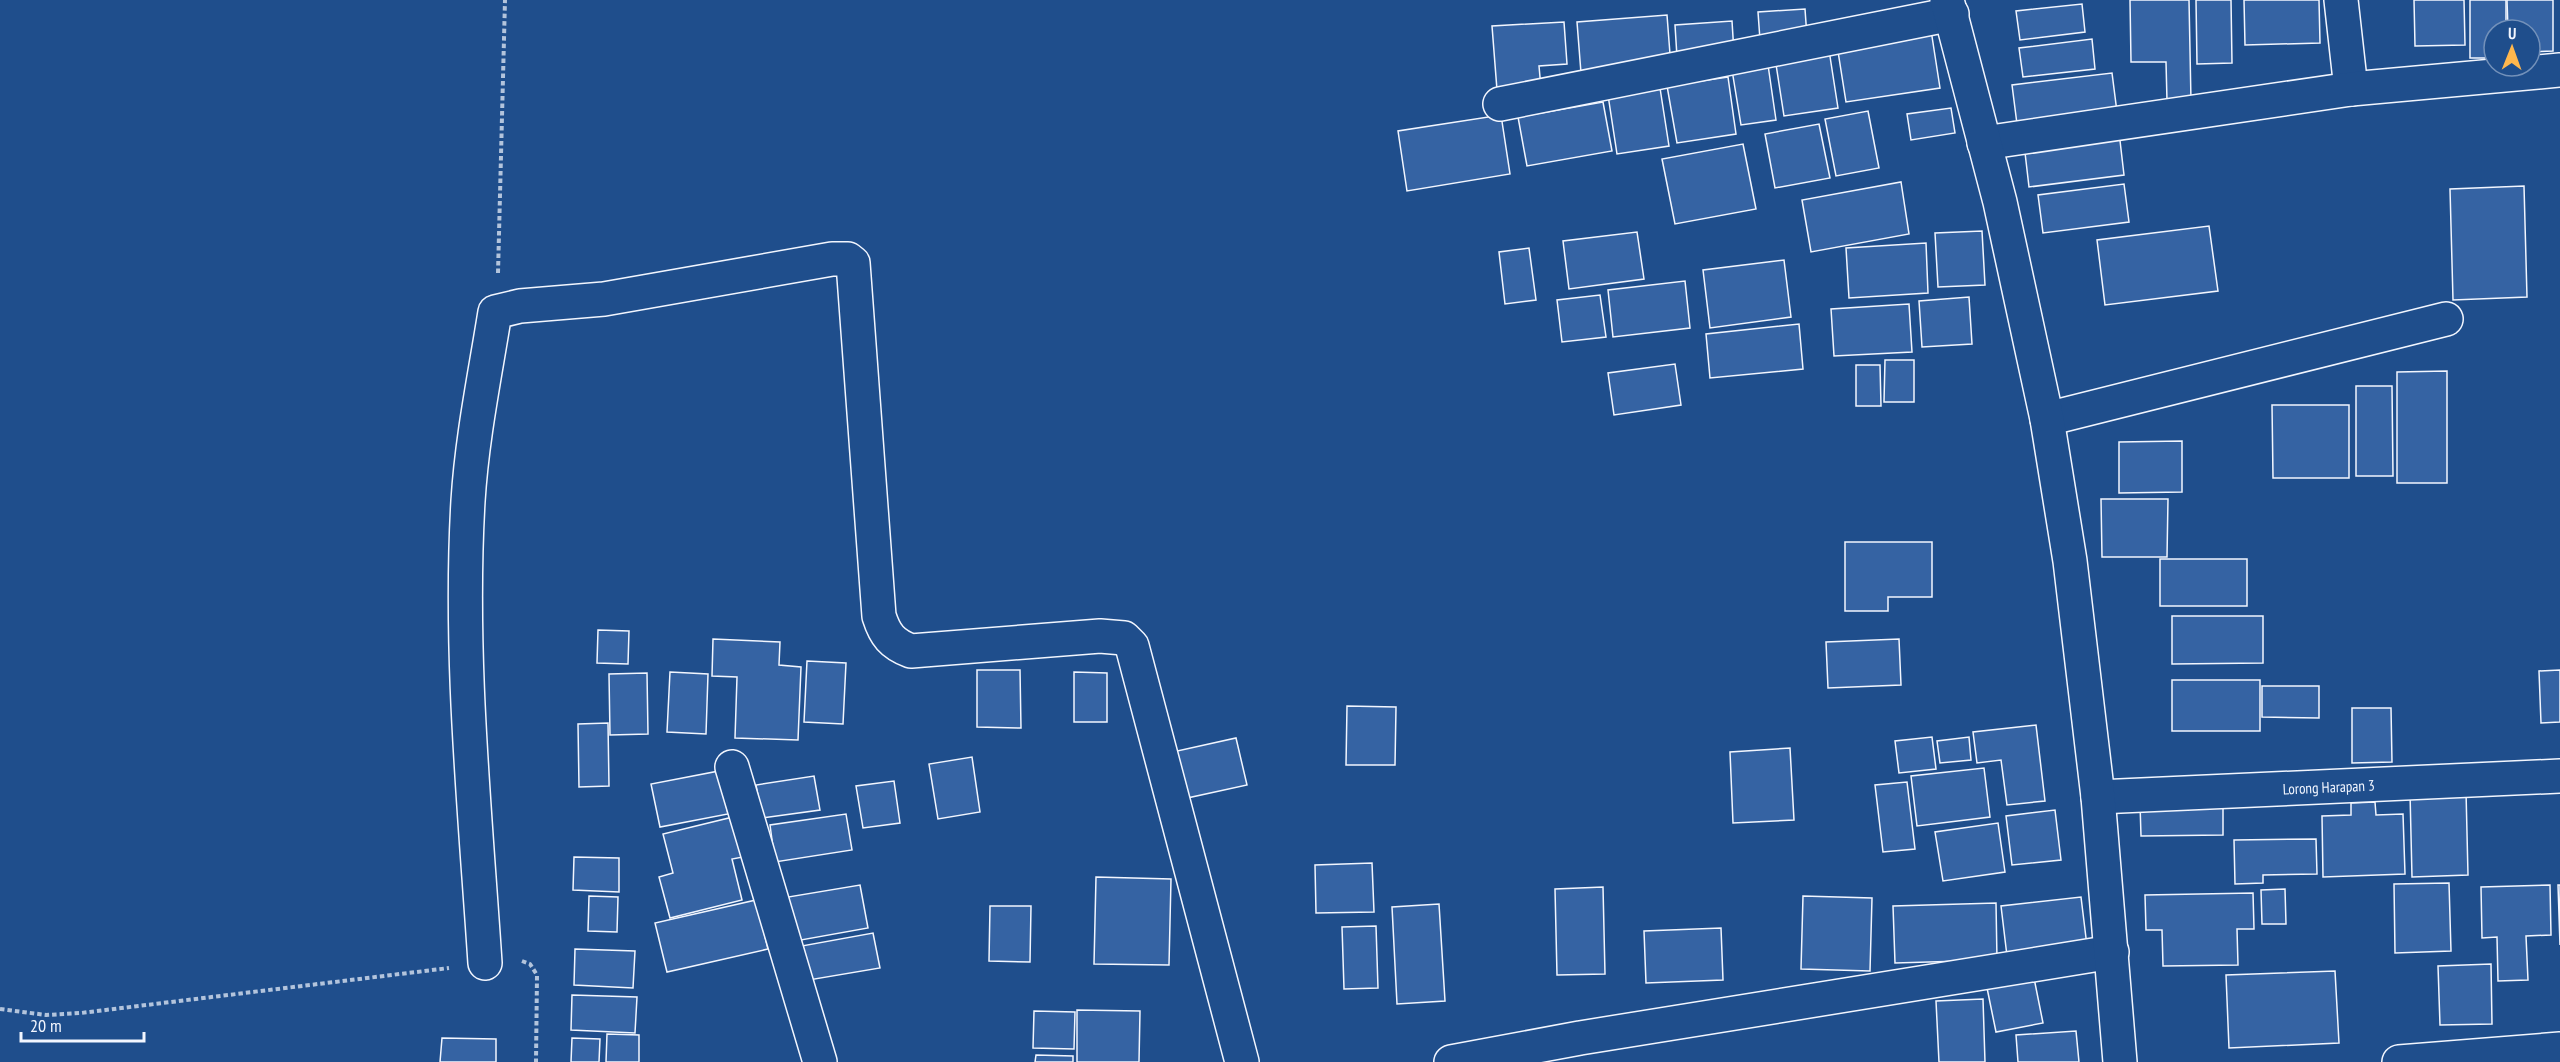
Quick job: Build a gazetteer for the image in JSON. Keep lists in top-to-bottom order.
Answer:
{
  "streets": {
    "street": ["Lorong Harapan 3"]
  },
  "scale_bar": "20 m",
  "north": "top"
}
